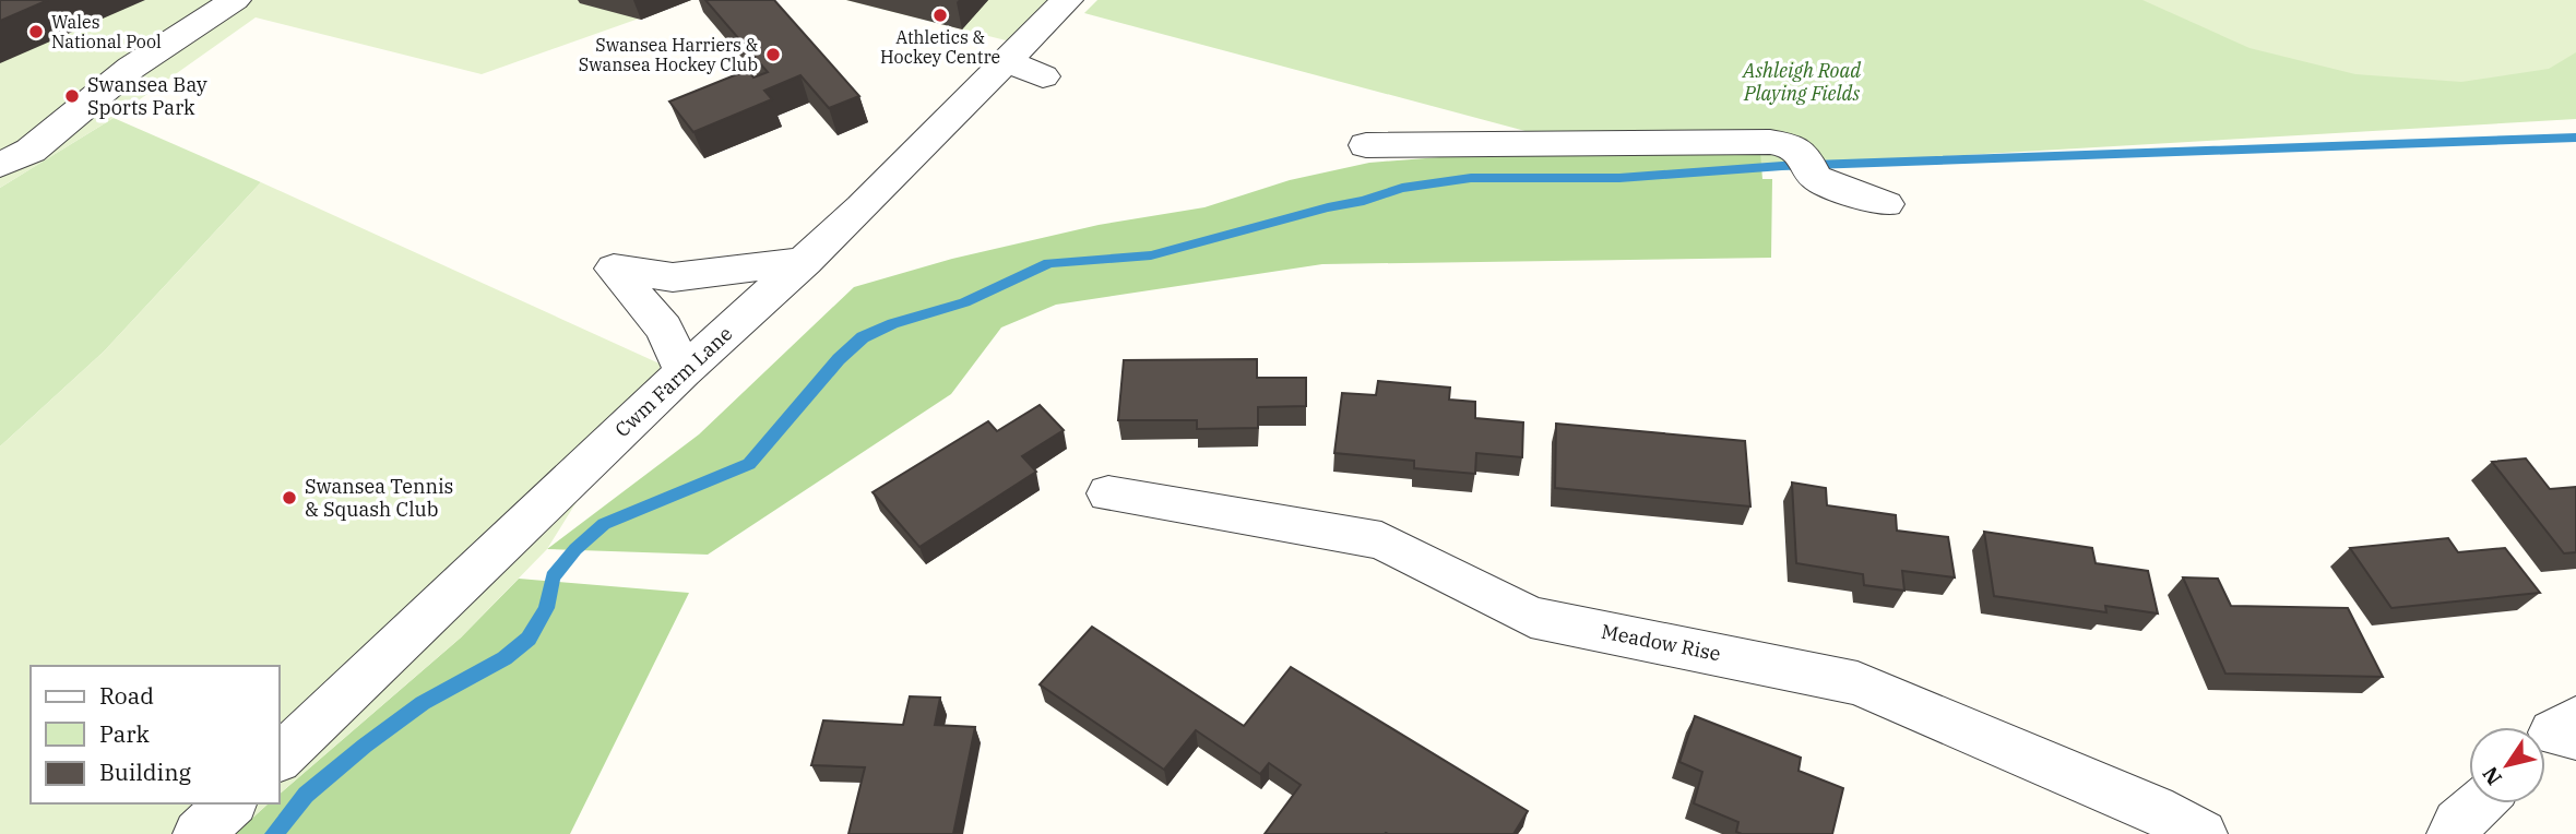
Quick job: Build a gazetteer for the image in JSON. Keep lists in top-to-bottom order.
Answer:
{
  "streets": {
    "street": ["Cwm Farm Lane", "Meadow Rise"]
  },
  "parks": ["Ashleigh Road Playing Fields"],
  "places": [
    "Athletics & Hockey Centre",
    "Wales National Pool",
    "Swansea Harriers & Swansea Hockey Club",
    "Swansea Bay Sports Park",
    "Swansea Tennis & Squash Club"
  ],
  "legend": ["Road", "Park", "Building"],
  "north": "bottom left"
}
